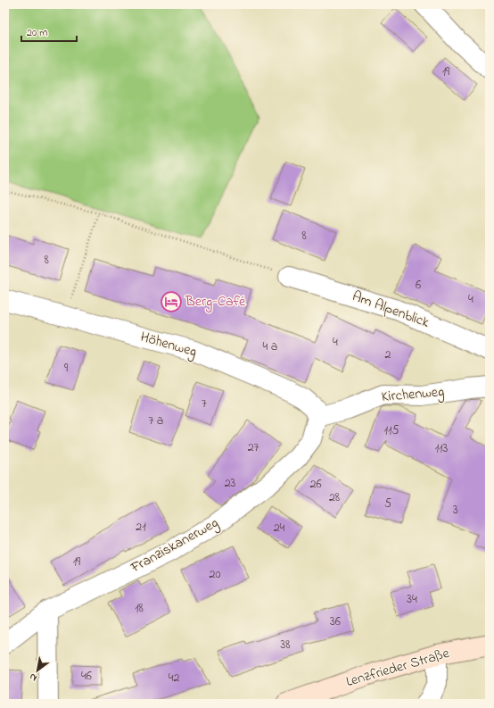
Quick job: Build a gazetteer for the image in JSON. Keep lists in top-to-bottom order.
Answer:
{
  "streets": {
    "street": [
      "Am Alpenblick",
      "Höhenweg",
      "Kirchenweg",
      "Franziskanerweg",
      "Lenzfrieder Straße"
    ]
  },
  "crossings": [
    ["Höhenweg", "Kirchenweg"],
    ["Höhenweg", "Franziskanerweg"],
    ["Kirchenweg", "Franziskanerweg"]
  ],
  "places": {
    "hotel": ["Berg-Café"]
  },
  "house_numbers": [
    "19",
    "8",
    "8",
    "6",
    "4",
    "4",
    "4 a",
    "2",
    "9",
    "7",
    "7 a",
    "115",
    "27",
    "113",
    "23",
    "26",
    "28",
    "5",
    "3",
    "21",
    "24",
    "19",
    "20",
    "34",
    "18",
    "36",
    "38",
    "46",
    "42"
  ],
  "scale_bar": "20 m",
  "north": "bottom left"
}
